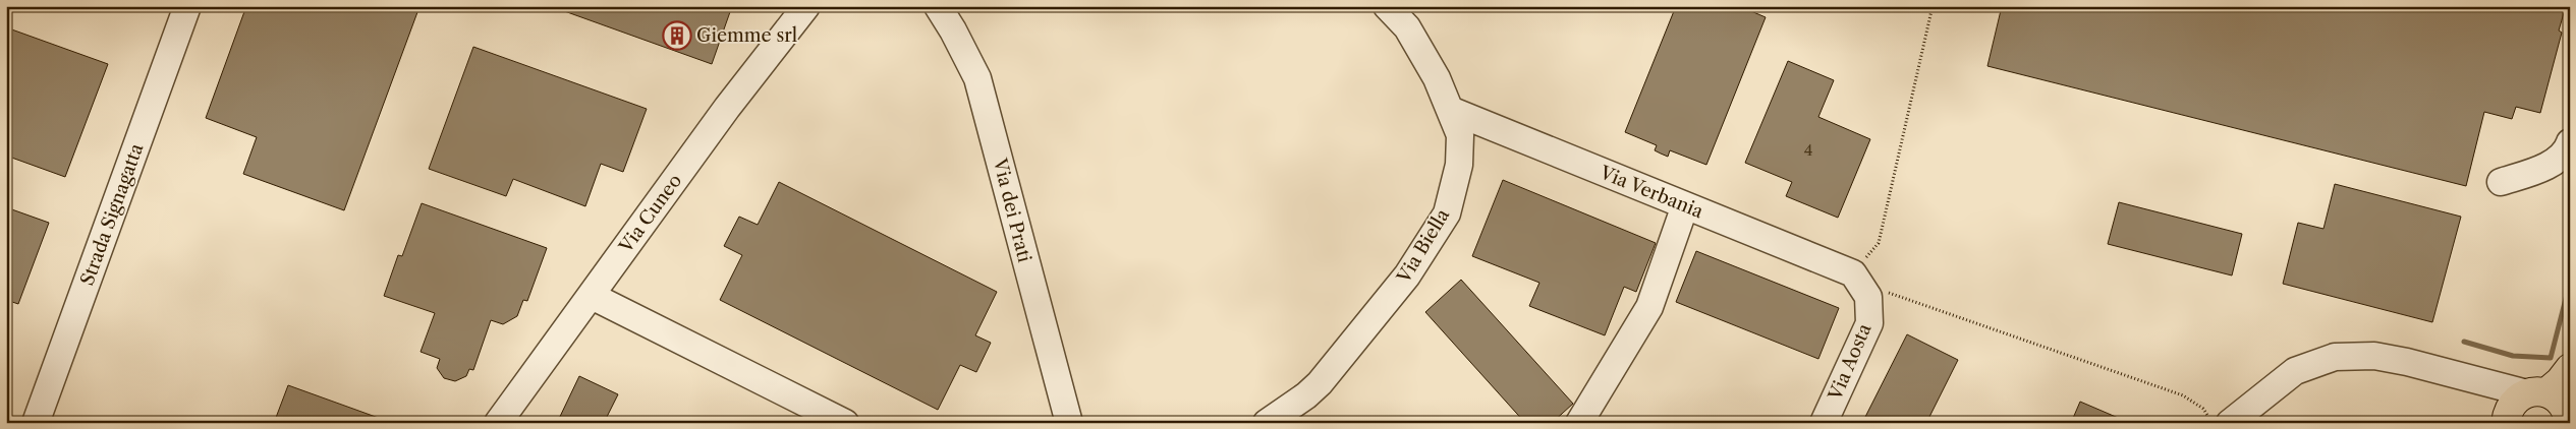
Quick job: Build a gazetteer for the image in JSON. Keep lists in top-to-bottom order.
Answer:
{
  "streets": {
    "street": [
      "Via Verbania",
      "Via dei Prati",
      "Via Cuneo",
      "Strada Signagatta",
      "Via Biella",
      "Via Aosta"
    ]
  },
  "crossings": [
    ["Via Verbania", "Via Biella"],
    ["Via Verbania", "Via Aosta"]
  ],
  "places": {
    "building": ["Giemme srl"]
  },
  "house_numbers": ["4"]
}
